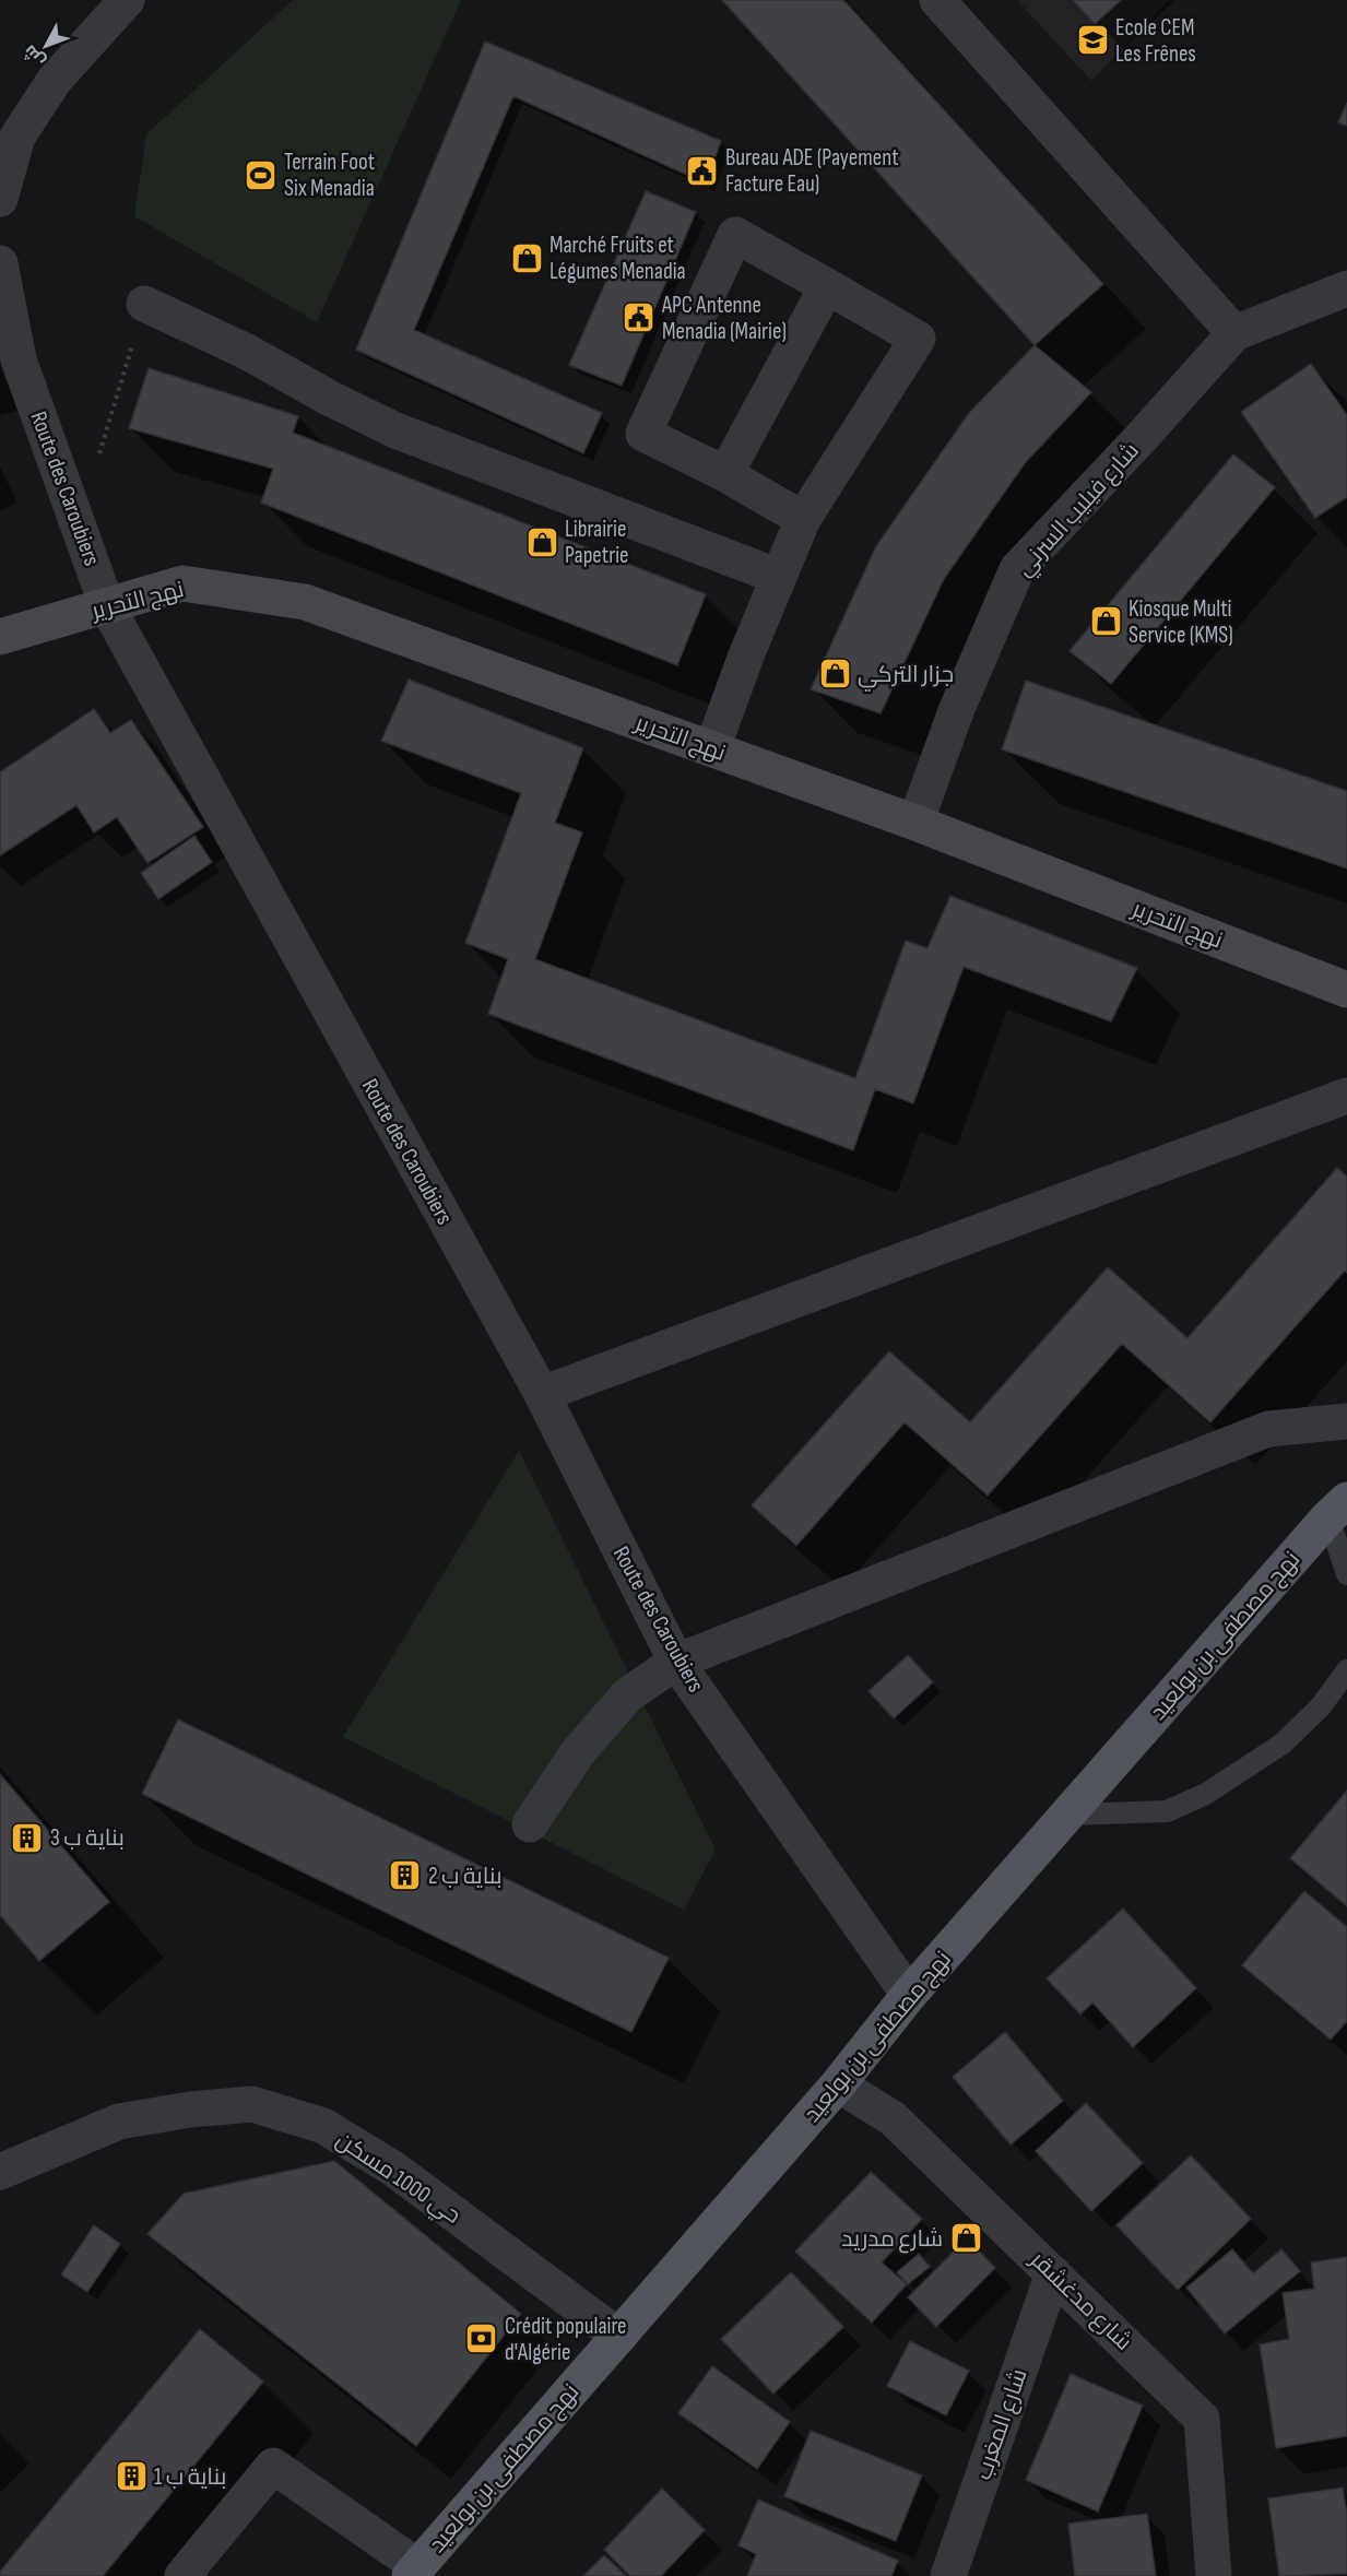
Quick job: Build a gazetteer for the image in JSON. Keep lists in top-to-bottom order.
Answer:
{
  "streets": {
    "main road": ["نهج مصطفى بن بولعيد"],
    "street": [
      "Route des Caroubiers",
      "شارع فيليب السرني",
      "نهج التحرير",
      "حي 1000 مسكن",
      "شارع مدغشقر",
      "شارع المغرب"
    ]
  },
  "crossings": [
    ["Route des Caroubiers", "نهج التحرير"],
    ["Route des Caroubiers", "نهج مصطفى بن بولعيد"],
    ["شارع فيليب السرني", "نهج التحرير"],
    ["نهج مصطفى بن بولعيد", "حي 1000 مسكن"],
    ["نهج مصطفى بن بولعيد", "شارع مدغشقر"],
    ["شارع مدغشقر", "شارع المغرب"]
  ],
  "places": {
    "school or university": ["Ecole CEM Les Frênes"],
    "public building": ["Bureau ADE (Payement Facture Eau)", "APC Antenne Menadia (Mairie)"],
    "sports": ["Terrain Foot Six Menadia"],
    "shop": [
      "Marché Fruits et Légumes Menadia",
      "Librairie Papetrie",
      "Kiosque Multi Service (KMS)",
      "جزار التركي",
      "شارع مدريد"
    ],
    "building": ["بناية ب 3", "بناية ب 2", "بناية ب 1"],
    "bank": ["Crédit populaire d'Algérie"]
  },
  "north": "bottom left"
}
